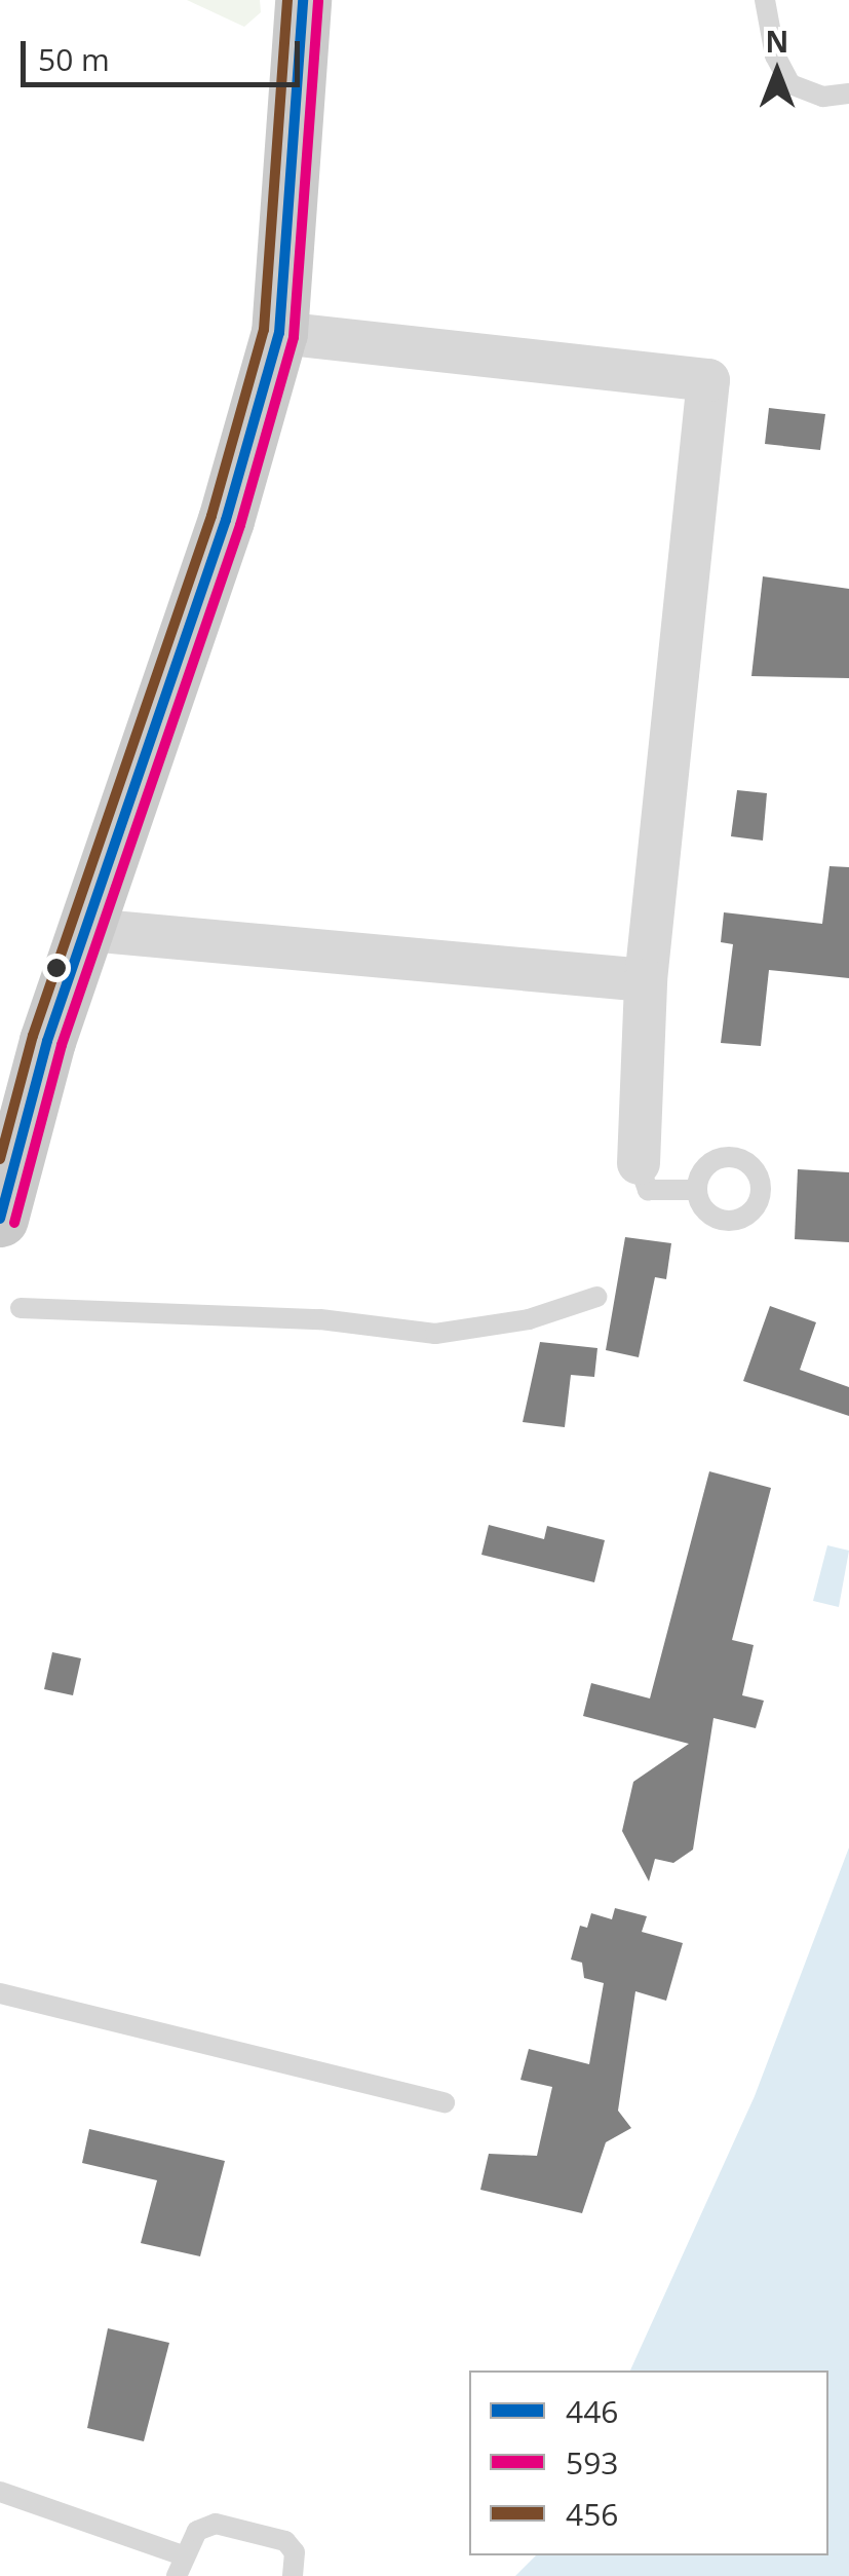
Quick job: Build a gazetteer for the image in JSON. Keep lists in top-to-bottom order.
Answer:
{
  "lines": ["transit line 446", "transit line 456", "transit line 593"],
  "legend": ["446", "593", "456"],
  "scale_bar": "50 m",
  "north": "top"
}
